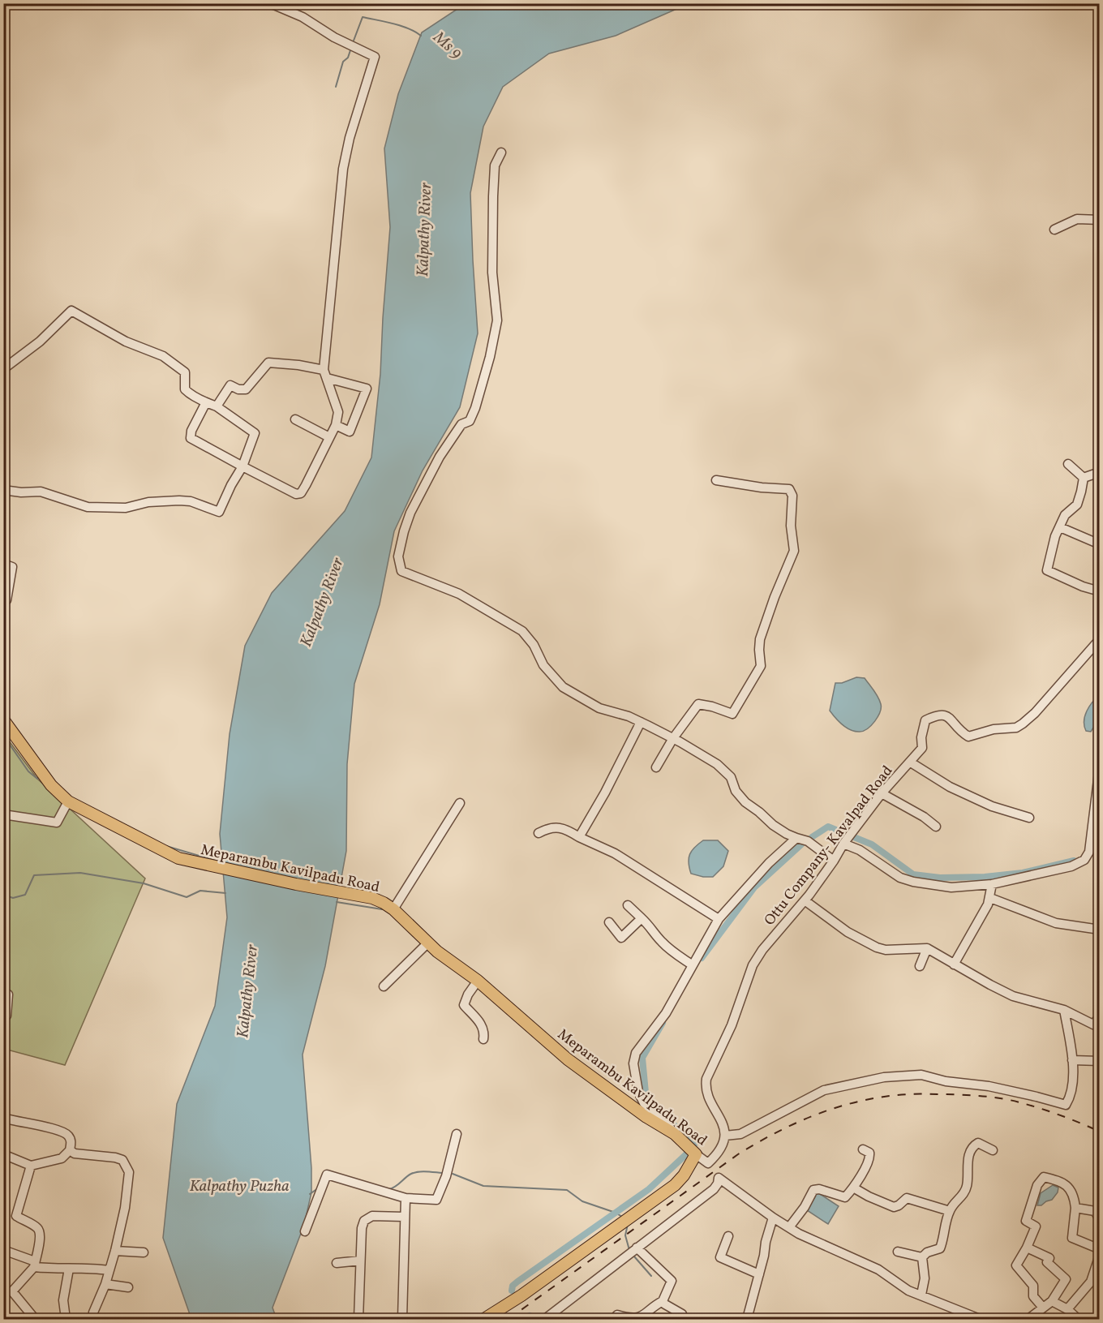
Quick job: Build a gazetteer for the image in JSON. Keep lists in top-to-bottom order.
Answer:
{
  "streets": {
    "main road": ["Meparambu Kavilpadu Road"],
    "street": ["Ottu Company- Kavalpad Road"]
  },
  "crossings": [
    ["Ottu Company- Kavalpad Road", "Meparambu Kavilpadu Road"]
  ],
  "water": ["Ms 9", "Kalpathy River", "Kalpathy Puzha"]
}
